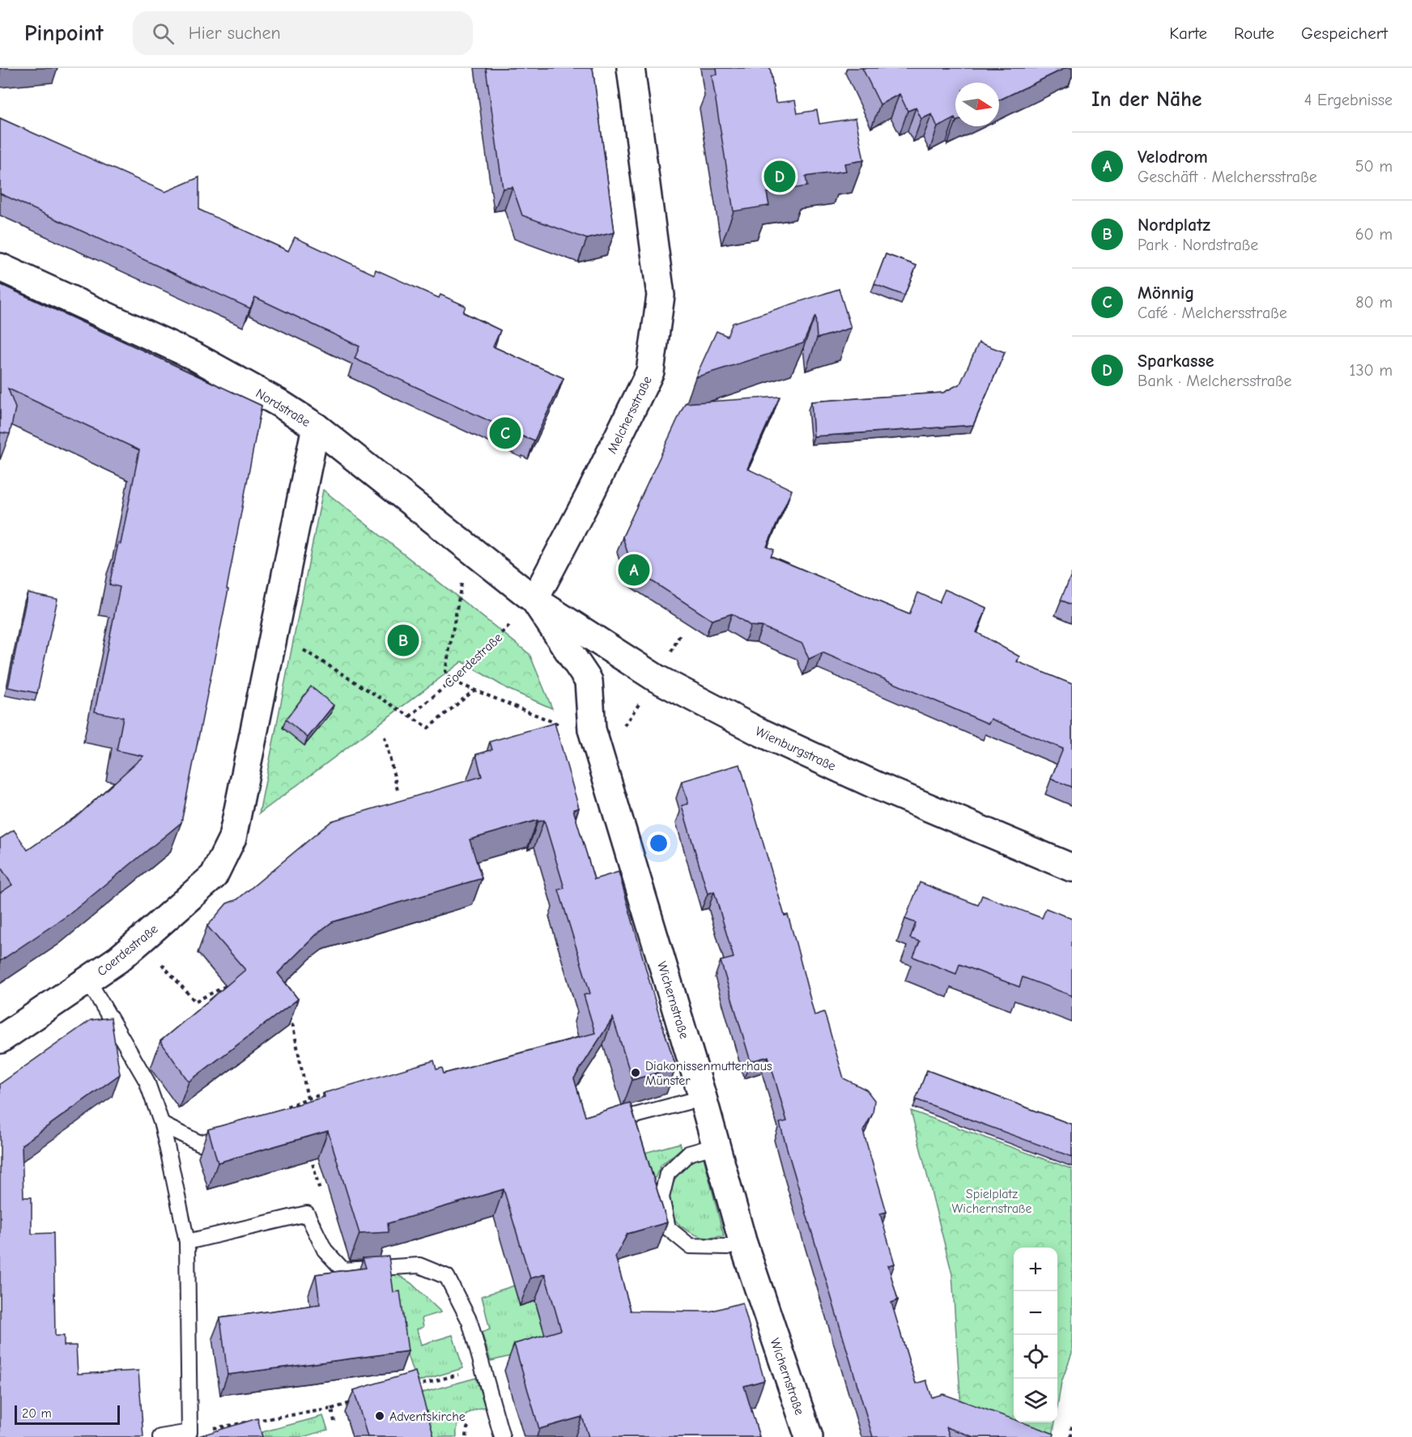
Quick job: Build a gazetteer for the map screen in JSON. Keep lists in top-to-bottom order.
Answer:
{
  "streets": {
    "street": [
      "Nordstraße",
      "Melchersstraße",
      "Coerdestraße",
      "Wienburgstraße",
      "Wichernstraße"
    ]
  },
  "crossings": [
    ["Nordstraße", "Melchersstraße"],
    ["Nordstraße", "Coerdestraße"],
    ["Nordstraße", "Wienburgstraße"],
    ["Nordstraße", "Wichernstraße"],
    ["Melchersstraße", "Coerdestraße"],
    ["Melchersstraße", "Wienburgstraße"],
    ["Melchersstraße", "Wichernstraße"],
    ["Coerdestraße", "Wienburgstraße"],
    ["Coerdestraße", "Wichernstraße"],
    ["Wienburgstraße", "Wichernstraße"]
  ],
  "parks": ["Spielplatz Wichernstraße"],
  "places": ["Diakonissenmutterhaus Münster", "Adventskirche"],
  "scale_bar": "20 m",
  "north": "right",
  "page": {
    "header": "Pinpoint",
    "search": "Hier suchen",
    "nav": ["Karte", "Route", "Gespeichert"],
    "heading": ["In der Nähe", "4 Ergebnisse"],
    "list": [
      {
        "mark": "A",
        "name": "Velodrom",
        "note": "Geschäft · Melchersstraße",
        "value": "50 m"
      },
      {
        "mark": "B",
        "name": "Nordplatz",
        "note": "Park · Nordstraße",
        "value": "60 m"
      },
      {
        "mark": "C",
        "name": "Mönnig",
        "note": "Café · Melchersstraße",
        "value": "80 m"
      },
      {
        "mark": "D",
        "name": "Sparkasse",
        "note": "Bank · Melchersstraße",
        "value": "130 m"
      }
    ],
    "pins": [
      "D",
      "C",
      "A",
      "B"
    ],
    "map_buttons": ["+", "−"],
    "scale": "20 m"
  }
}
